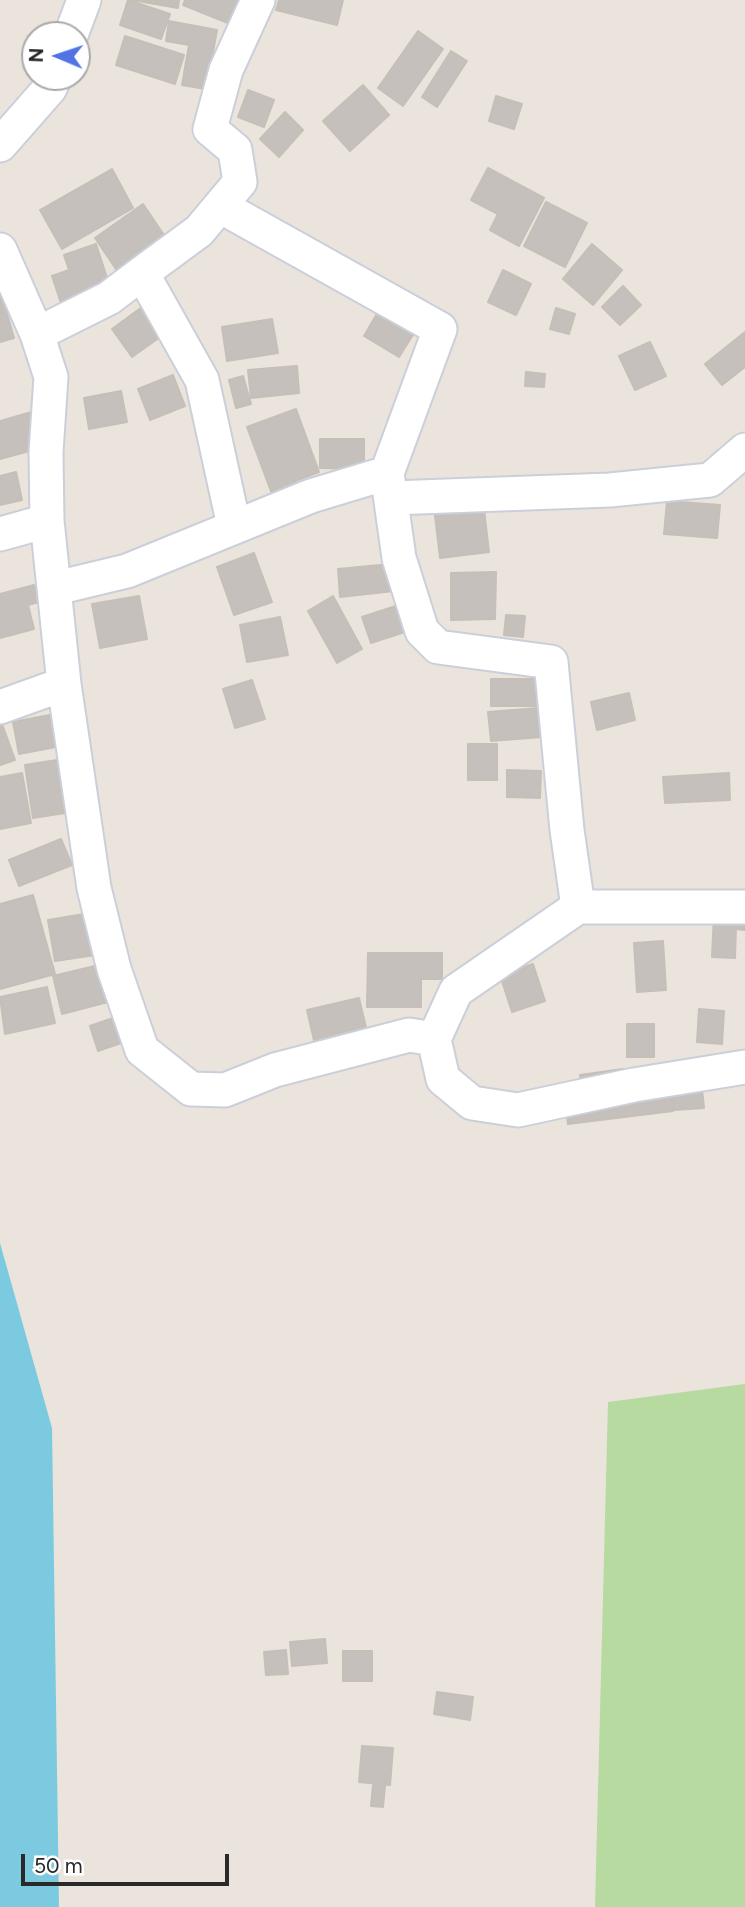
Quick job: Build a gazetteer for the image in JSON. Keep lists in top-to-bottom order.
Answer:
{
  "scale_bar": "50 m",
  "north": "left"
}
